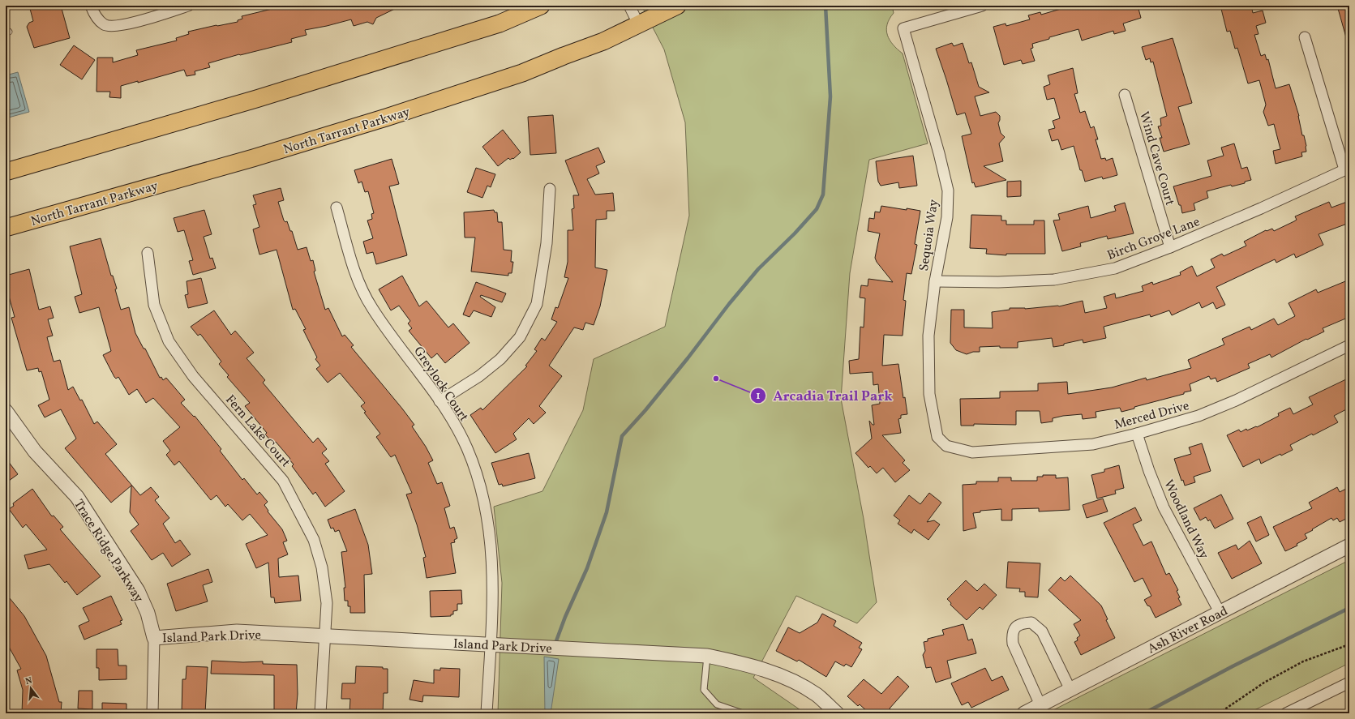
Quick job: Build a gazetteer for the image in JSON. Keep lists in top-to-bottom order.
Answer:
{
  "streets": {
    "main road": ["North Tarrant Parkway"],
    "street": [
      "Wind Cave Court",
      "Sequoia Way",
      "Birch Grove Lane",
      "Greylock Court",
      "Merced Drive",
      "Fern Lake Court",
      "Woodland Way",
      "Trace Ridge Parkway",
      "Ash River Road",
      "Island Park Drive"
    ]
  },
  "crossings": [
    ["Wind Cave Court", "Birch Grove Lane"],
    ["Sequoia Way", "Birch Grove Lane"],
    ["Sequoia Way", "Merced Drive"],
    ["Greylock Court", "Island Park Drive"],
    ["Merced Drive", "Woodland Way"],
    ["Fern Lake Court", "Island Park Drive"],
    ["Woodland Way", "Ash River Road"],
    ["Trace Ridge Parkway", "Island Park Drive"]
  ],
  "places": ["Arcadia Trail Park"],
  "north": "top"
}
